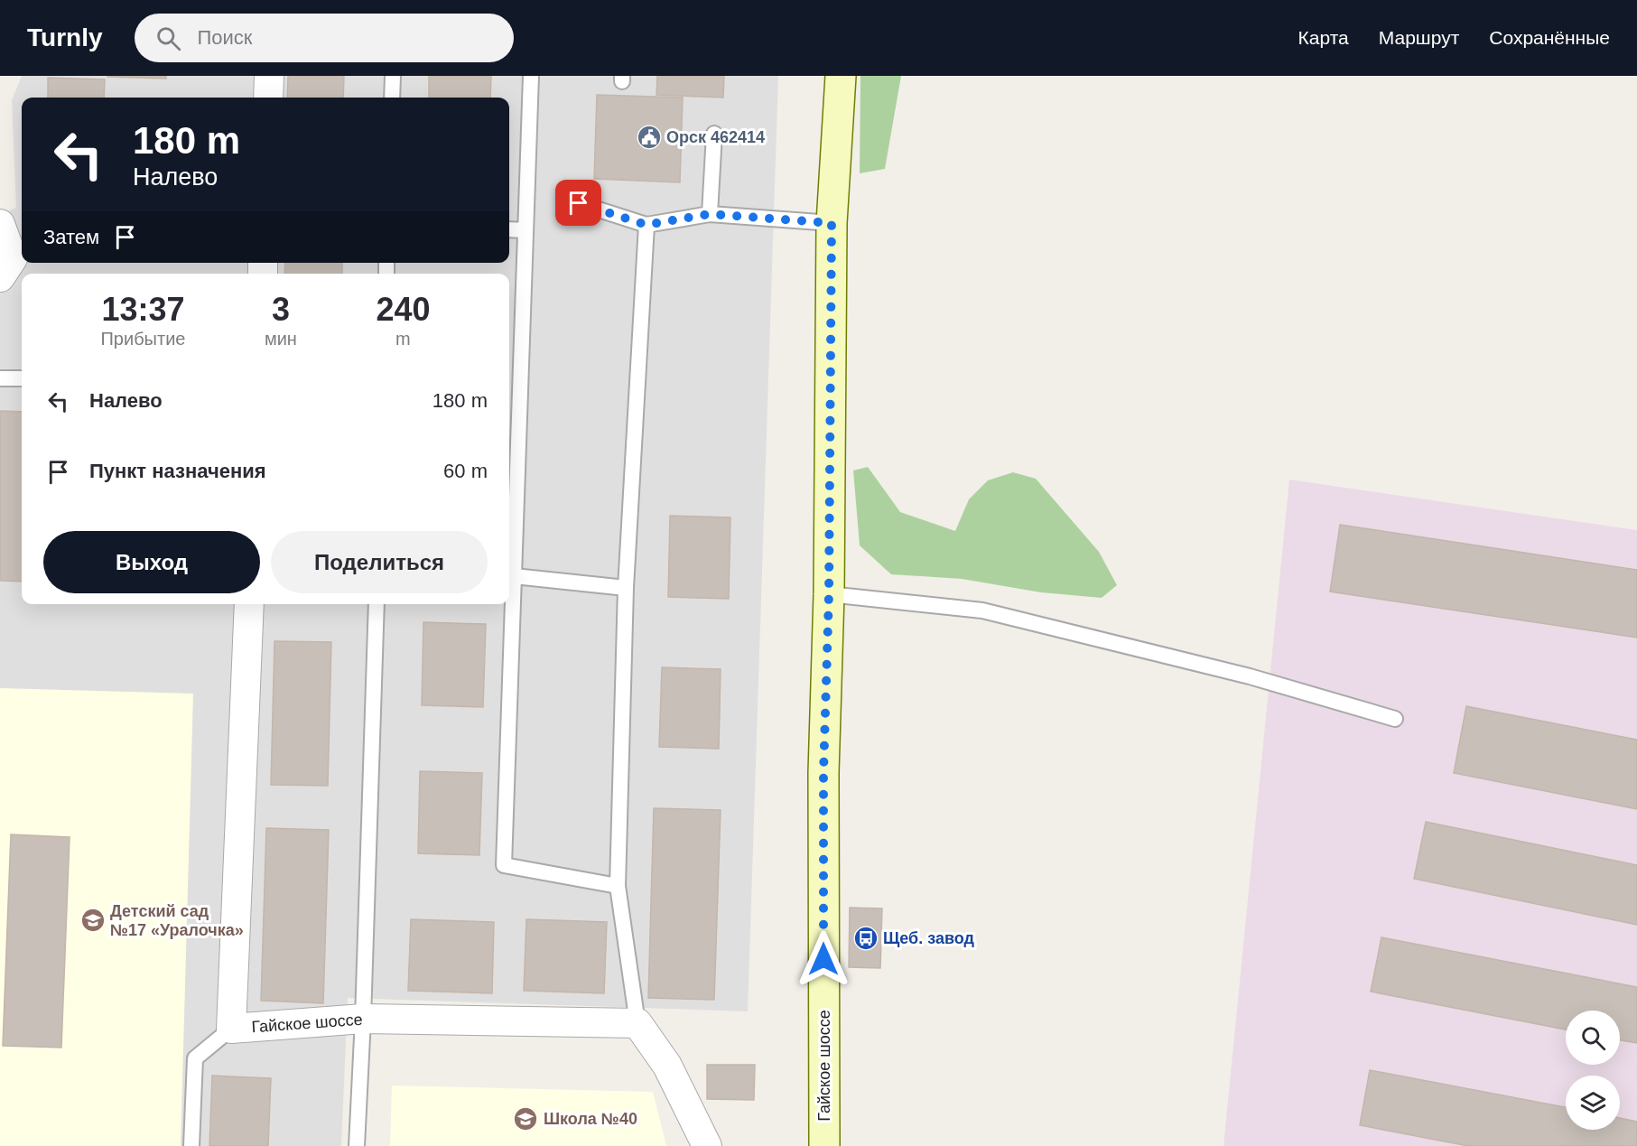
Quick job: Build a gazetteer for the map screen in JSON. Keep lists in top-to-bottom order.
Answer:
{
  "streets": {
    "main road": ["Гайское шоссе"]
  },
  "places": {
    "public building": ["Орск 462414"],
    "school or university": ["Детский сад №17 «Уралочка»", "Школа №40"],
    "bus stop": ["Щеб. завод"]
  },
  "page": {
    "header": "Turnly",
    "search": "Поиск",
    "nav": ["Карта", "Маршрут", "Сохранённые"],
    "turn": ["180 m", "Налево"],
    "then": "Затем",
    "eta": [
      "13:37",
      "Прибытие",
      "3",
      "мин",
      "240",
      "m"
    ],
    "list": [
      {
        "name": "Налево",
        "value": "180 m"
      },
      {
        "name": "Пункт назначения",
        "value": "60 m"
      }
    ],
    "buttons": ["Выход", "Поделиться"]
  }
}
